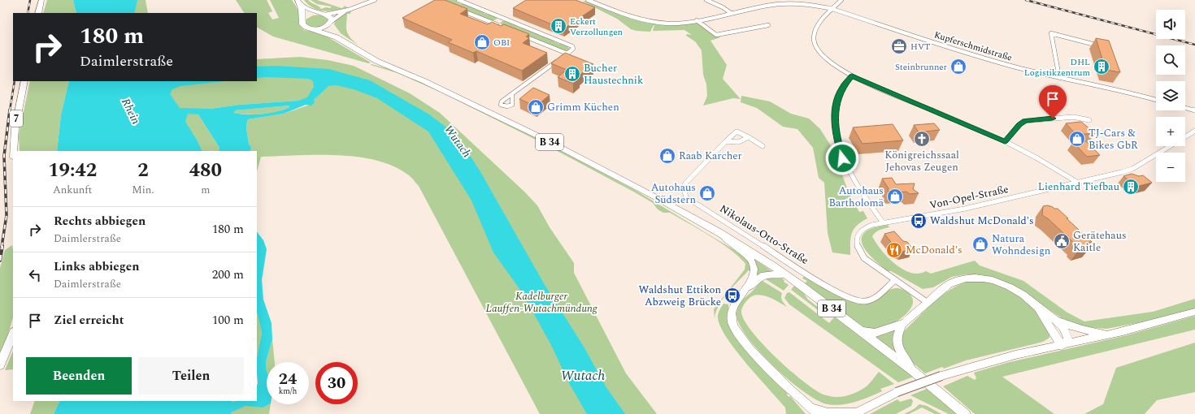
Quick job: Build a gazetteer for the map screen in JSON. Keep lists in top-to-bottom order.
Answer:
{
  "streets": {
    "main road": ["7", "B 34"],
    "street": ["Kupferschmidstraße", "Von-Opel-Straße", "Nikolaus-Otto-Straße"]
  },
  "crossings": [
    ["Von-Opel-Straße", "Nikolaus-Otto-Straße"]
  ],
  "water": ["Rhein", "Wutach"],
  "parks": ["Kadelburger Lauffen-Wutachmündung"],
  "places": {
    "building": [
      "Eckert Verzollungen",
      "DHL Logistikzentrum",
      "Bucher Haustechnik",
      "Lienhard Tiefbau"
    ],
    "shop": [
      "OBI",
      "Steinbrunner",
      "Grimm Küchen",
      "TJ-Cars & Bikes GbR",
      "Raab Karcher",
      "Autohaus Südstern",
      "Autohaus Bartholomä",
      "Natura Wohndesign"
    ],
    "office": ["HVT"],
    "church": ["Königreichssaal Jehovas Zeugen"],
    "bus stop": ["Waldshut McDonald's", "Waldshut Ettikon Abzweig Brücke"],
    "public building": ["Gerätehaus Kaitle"],
    "restaurant": ["McDonald's"]
  },
  "page": {
    "map_buttons": ["+", "−"],
    "turn": ["180 m", "Daimlerstraße"],
    "eta": [
      "19:42",
      "Ankunft",
      "2",
      "Min.",
      "480",
      "m"
    ],
    "list": [
      {
        "name": "Rechts abbiegen",
        "note": "Daimlerstraße",
        "value": "180 m"
      },
      {
        "name": "Links abbiegen",
        "note": "Daimlerstraße",
        "value": "200 m"
      },
      {
        "name": "Ziel erreicht",
        "value": "100 m"
      }
    ],
    "buttons": ["Beenden", "Teilen"],
    "speed": "24 km/h",
    "limit": "30"
  }
}
